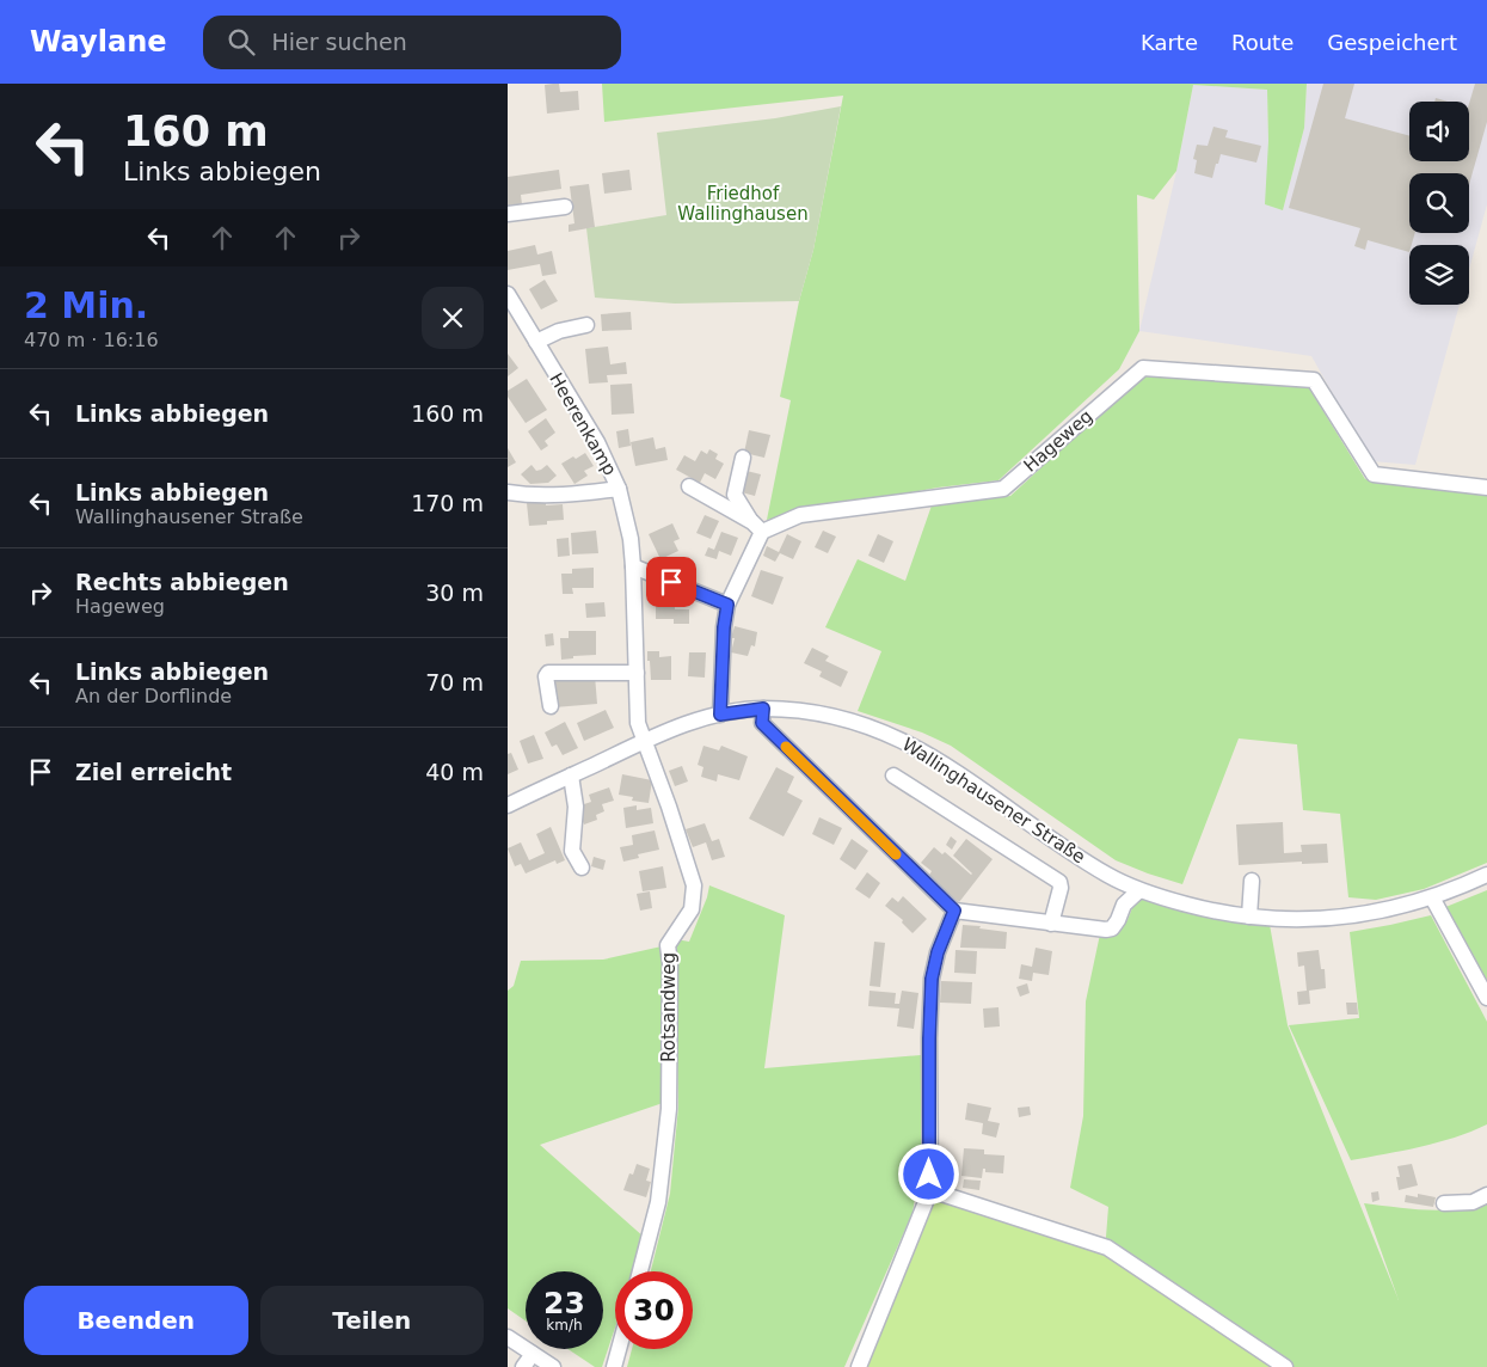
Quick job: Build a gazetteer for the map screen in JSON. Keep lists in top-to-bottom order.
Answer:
{
  "streets": {
    "street": [
      "Heerenkamp",
      "Hageweg",
      "Wallinghausener Straße",
      "Rotsandweg"
    ]
  },
  "crossings": [
    ["Heerenkamp", "Wallinghausener Straße"],
    ["Heerenkamp", "Rotsandweg"],
    ["Wallinghausener Straße", "Rotsandweg"]
  ],
  "parks": ["Friedhof Wallinghausen"],
  "page": {
    "header": "Waylane",
    "search": "Hier suchen",
    "nav": ["Karte", "Route", "Gespeichert"],
    "turn": ["160 m", "Links abbiegen"],
    "heading": ["2 Min.", "470 m · 16:16"],
    "list": [
      {
        "name": "Links abbiegen",
        "value": "160 m"
      },
      {
        "name": "Links abbiegen",
        "note": "Wallinghausener Straße",
        "value": "170 m"
      },
      {
        "name": "Rechts abbiegen",
        "note": "Hageweg",
        "value": "30 m"
      },
      {
        "name": "Links abbiegen",
        "note": "An der Dorflinde",
        "value": "70 m"
      },
      {
        "name": "Ziel erreicht",
        "value": "40 m"
      }
    ],
    "speed": "23 km/h",
    "limit": "30",
    "buttons": ["Beenden", "Teilen"]
  }
}
